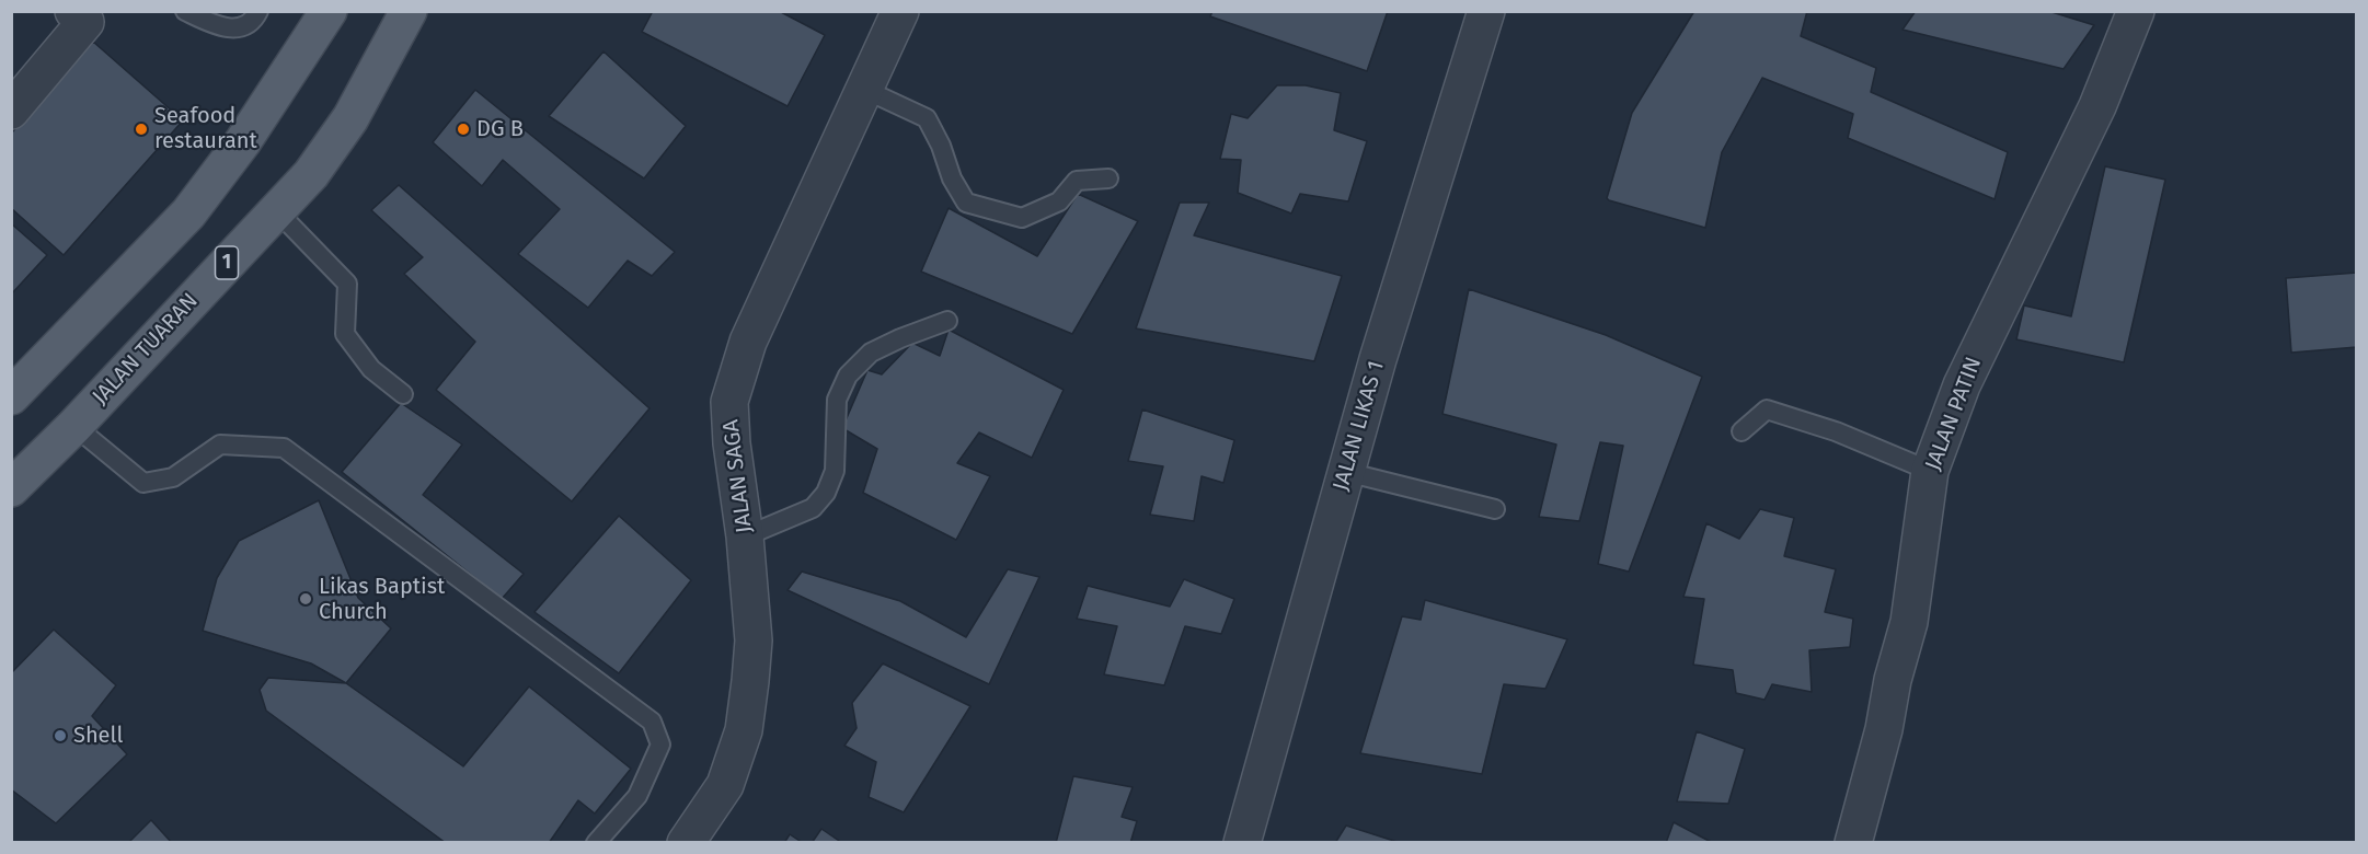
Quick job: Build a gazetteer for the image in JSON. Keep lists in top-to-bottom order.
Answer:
{
  "streets": {
    "main road": ["1", "JALAN TUARAN"],
    "street": ["JALAN PATIN", "JALAN LIKAS 1", "JALAN SAGA"]
  },
  "places": [
    "Seafood restaurant",
    "DG B",
    "Likas Baptist Church",
    "Shell"
  ]
}
